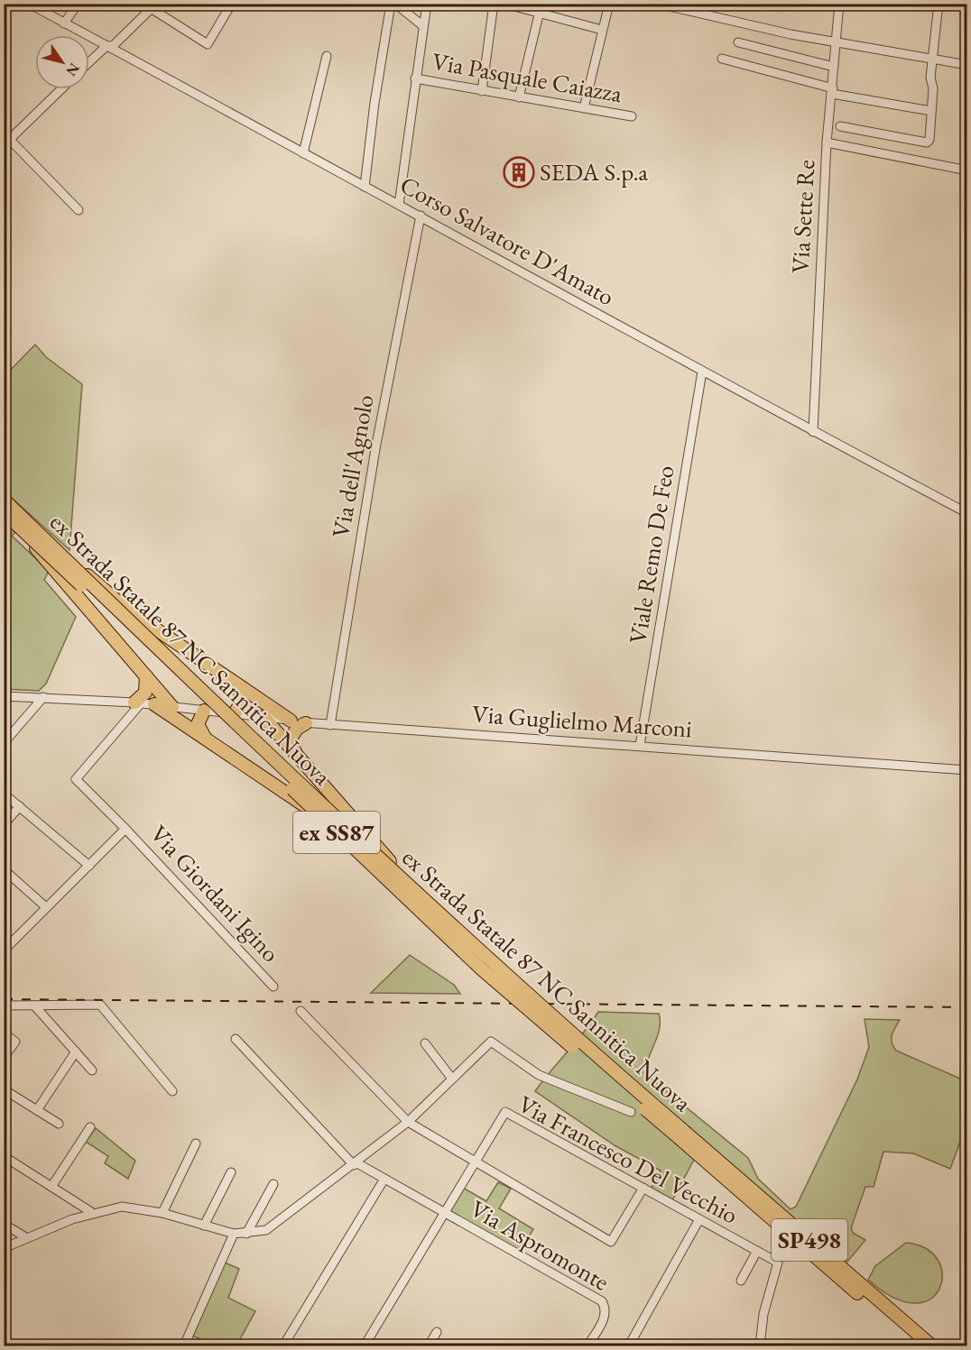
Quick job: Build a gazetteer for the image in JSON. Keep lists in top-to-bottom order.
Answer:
{
  "streets": {
    "highway": ["ex Strada Statale 87 NC Sannitica Nuova", "ex SS87", "SP498"],
    "street": [
      "Via Pasquale Caiazza",
      "Via Sette Re",
      "Corso Salvatore D'Amato",
      "Via dell'Agnolo",
      "Viale Remo De Feo",
      "Via Guglielmo Marconi",
      "Via Giordani Igino",
      "Via Francesco Del Vecchio",
      "Via Aspromonte"
    ]
  },
  "crossings": [
    ["Via Sette Re", "Corso Salvatore D'Amato"],
    ["Corso Salvatore D'Amato", "Via dell'Agnolo"],
    ["Corso Salvatore D'Amato", "Viale Remo De Feo"],
    ["Via dell'Agnolo", "Via Guglielmo Marconi"],
    ["Viale Remo De Feo", "Via Guglielmo Marconi"],
    ["Via Guglielmo Marconi", "Via Giordani Igino"],
    ["Via Francesco Del Vecchio", "Via Aspromonte"]
  ],
  "places": {
    "building": ["SEDA S.p.a"]
  },
  "north": "bottom right"
}
